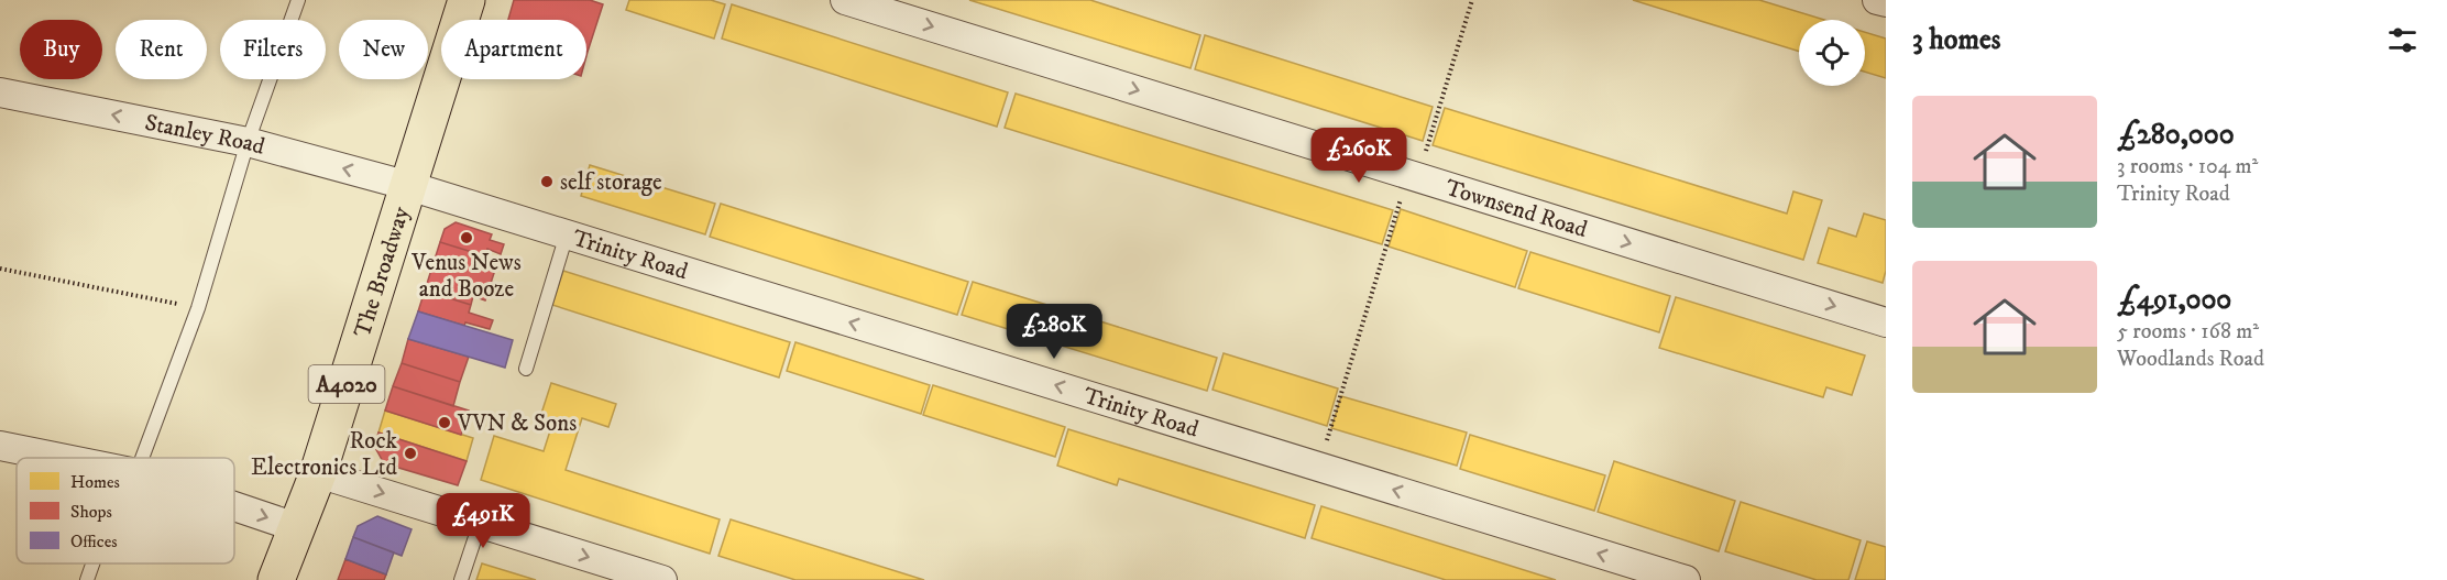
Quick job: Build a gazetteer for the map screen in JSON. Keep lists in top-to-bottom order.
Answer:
{
  "streets": {
    "main road": ["The Broadway", "A4020"],
    "street": ["Stanley Road", "Townsend Road", "Trinity Road"]
  },
  "crossings": [
    ["Stanley Road", "Trinity Road"],
    ["Stanley Road", "The Broadway"],
    ["Trinity Road", "The Broadway"]
  ],
  "one_way": ["Stanley Road", "Townsend Road", "Trinity Road"],
  "places": [
    "self storage",
    "Venus News and Booze",
    "VVN & Sons",
    "Rock Electronics Ltd"
  ],
  "legend": ["Homes", "Shops", "Offices"],
  "page": {
    "heading": "3 homes",
    "chip": [
      "Buy",
      "Rent",
      "Filters",
      "New",
      "Apartment"
    ],
    "list": [
      {
        "name": "£280,000",
        "note": "3 rooms · 104 m² · Trinity Road"
      },
      {
        "name": "£491,000",
        "note": "5 rooms · 168 m² · Woodlands Road"
      }
    ],
    "price": ["£260K", "£280K", "£491K"]
  }
}
